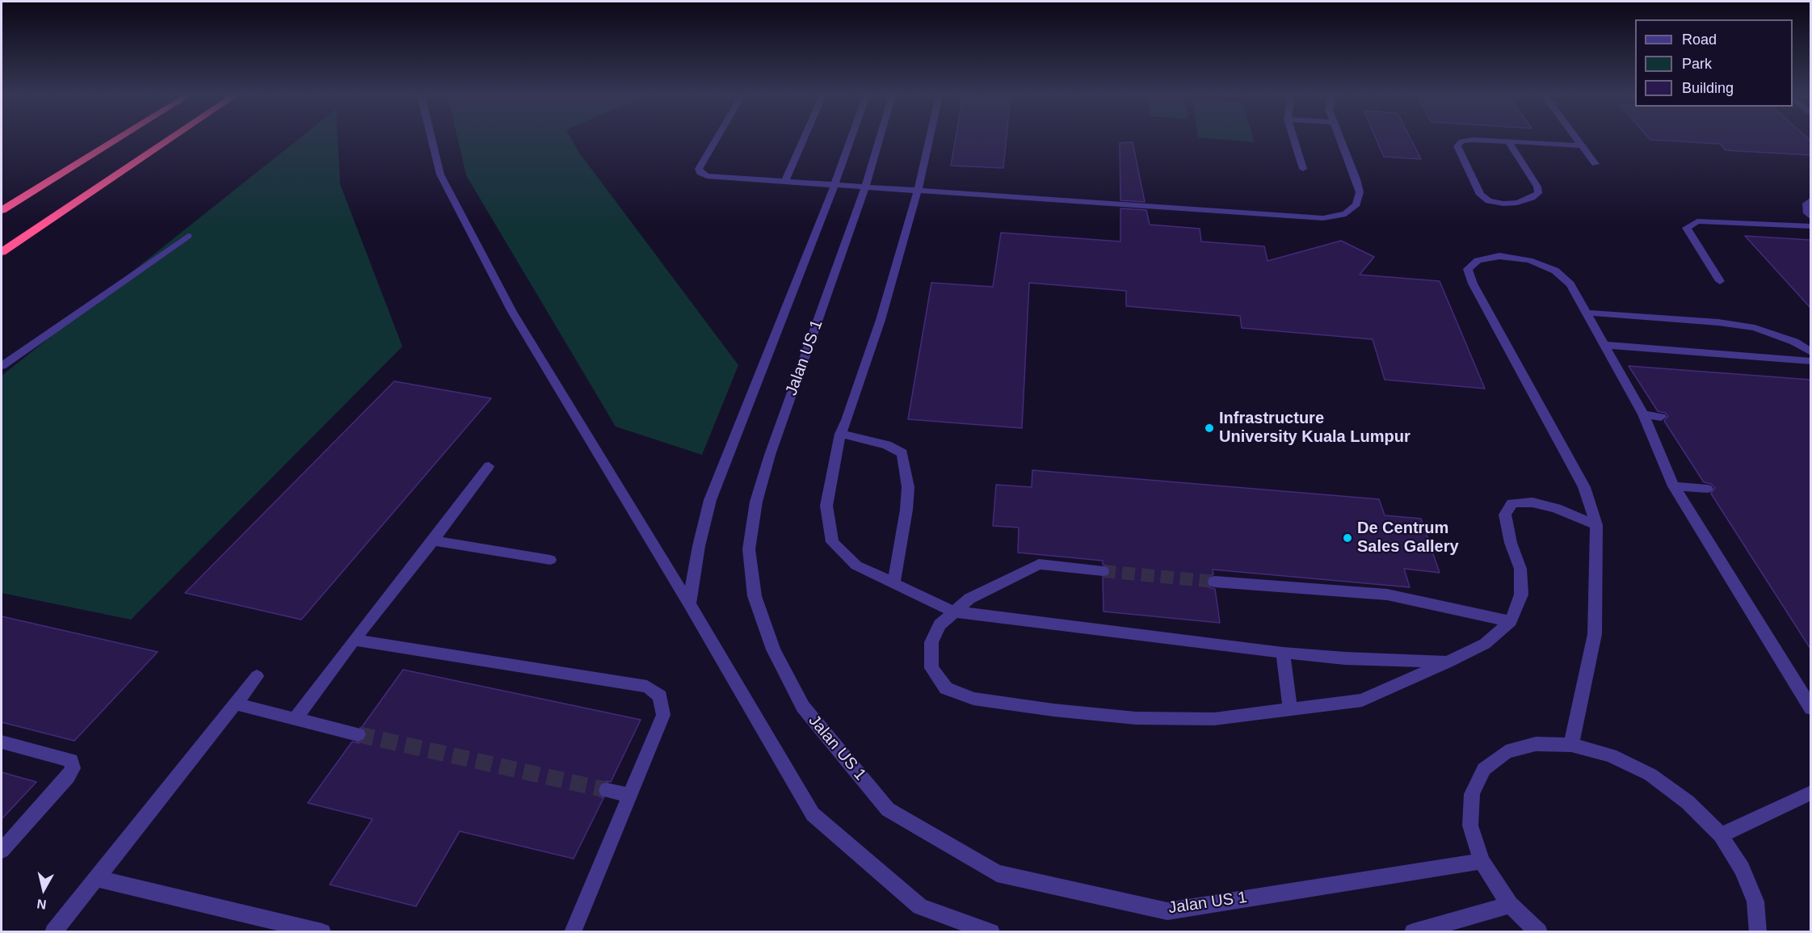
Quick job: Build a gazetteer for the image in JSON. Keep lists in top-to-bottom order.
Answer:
{
  "streets": {
    "street": ["Jalan US 1"]
  },
  "places": ["Infrastructure University Kuala Lumpur", "De Centrum Sales Gallery"],
  "legend": ["Road", "Park", "Building"],
  "north": "bottom"
}
